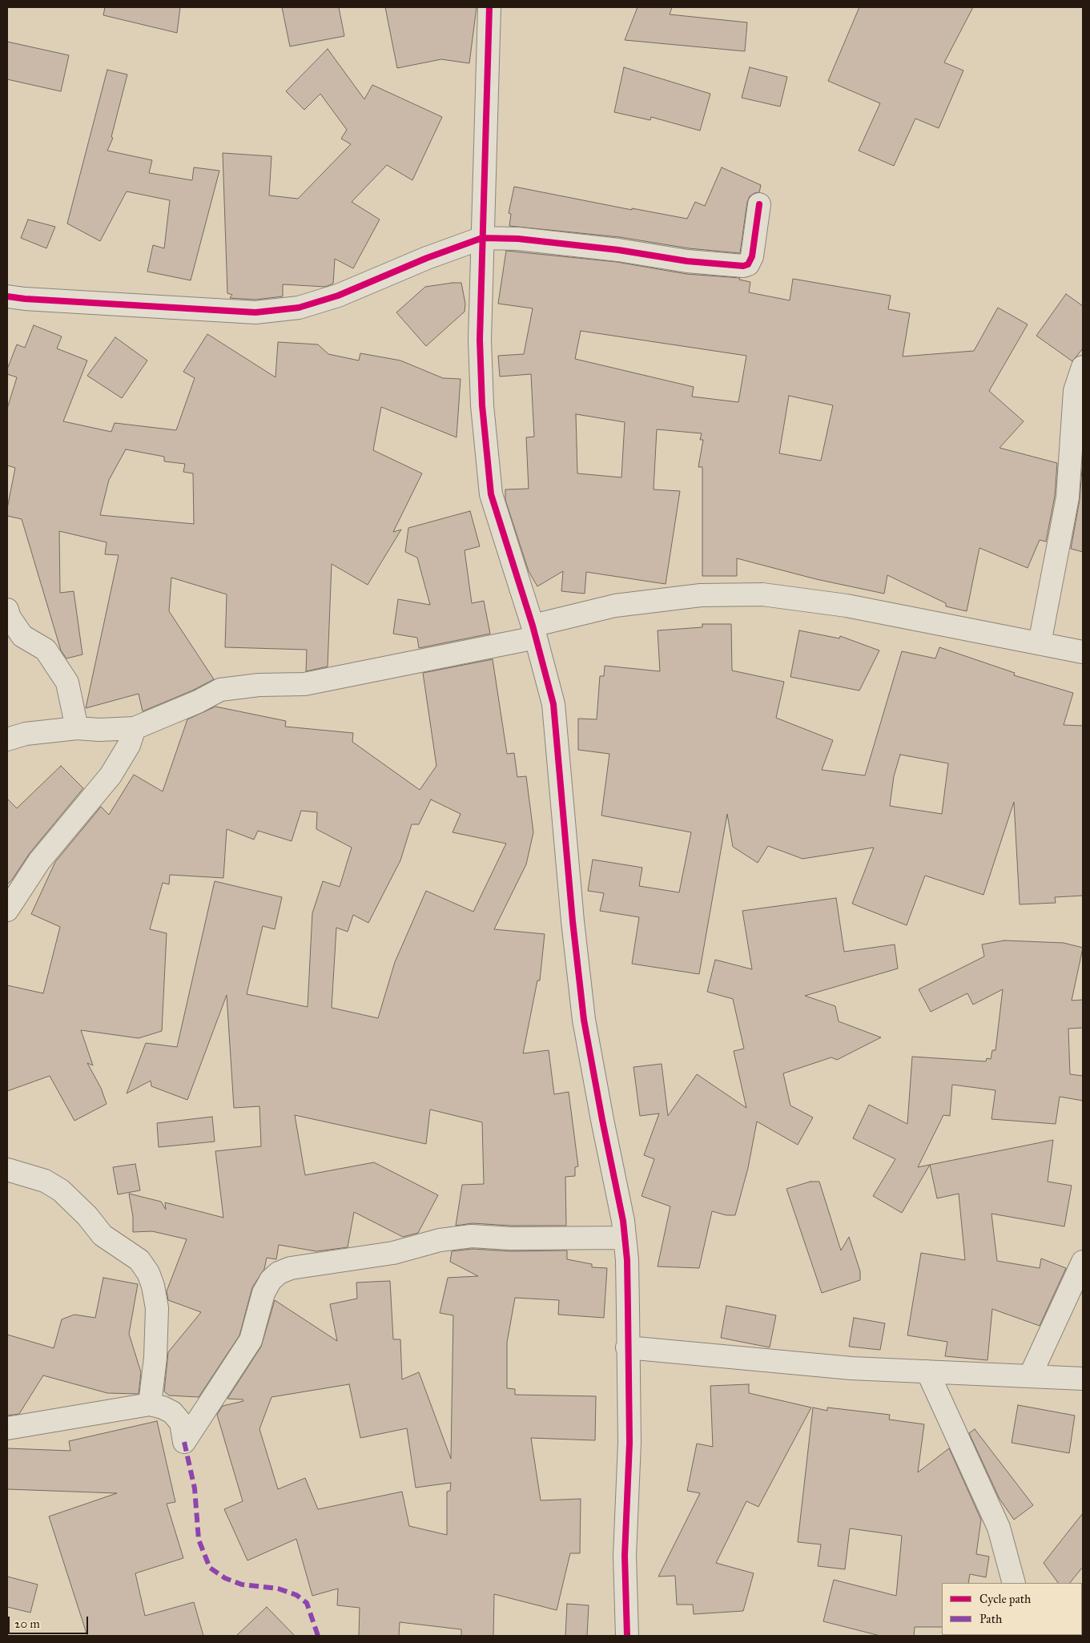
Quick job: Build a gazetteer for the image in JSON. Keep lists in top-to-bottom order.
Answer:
{
  "legend": ["Cycle path", "Path"],
  "scale_bar": "20 m"
}
